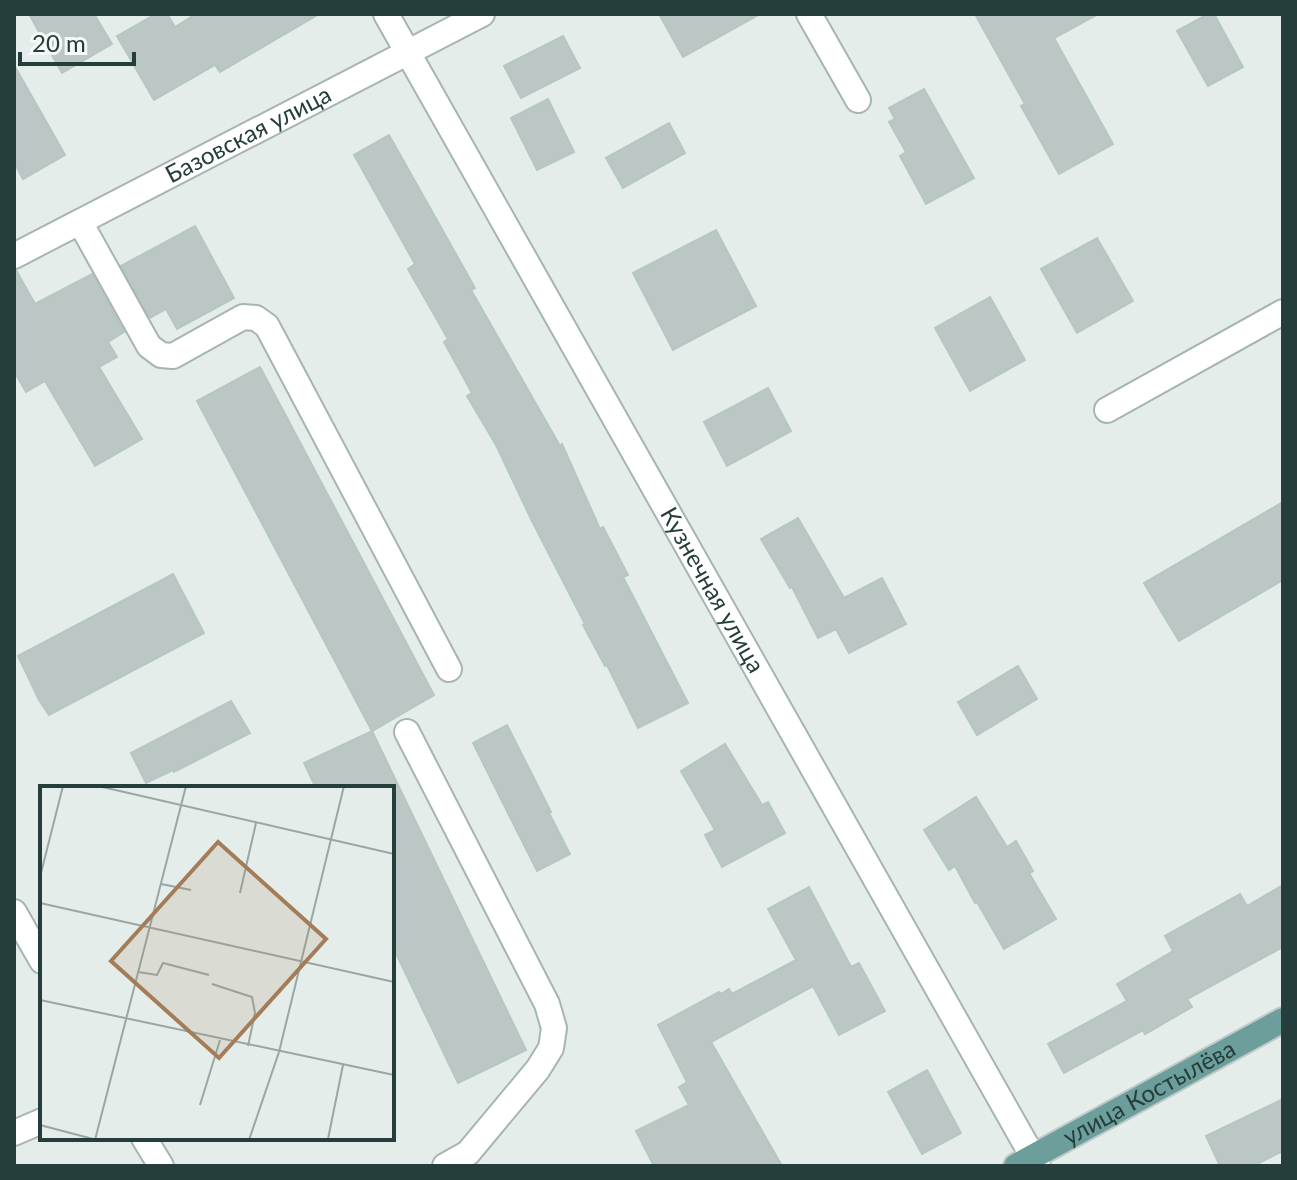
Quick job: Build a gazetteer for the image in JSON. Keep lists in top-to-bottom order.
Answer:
{
  "streets": {
    "main road": ["улица Костылёва"],
    "street": ["Базовская улица", "Кузнечная улица"]
  },
  "crossings": [
    ["Базовская улица", "Кузнечная улица"],
    ["Кузнечная улица", "улица Костылёва"]
  ],
  "scale_bar": "20 m"
}
